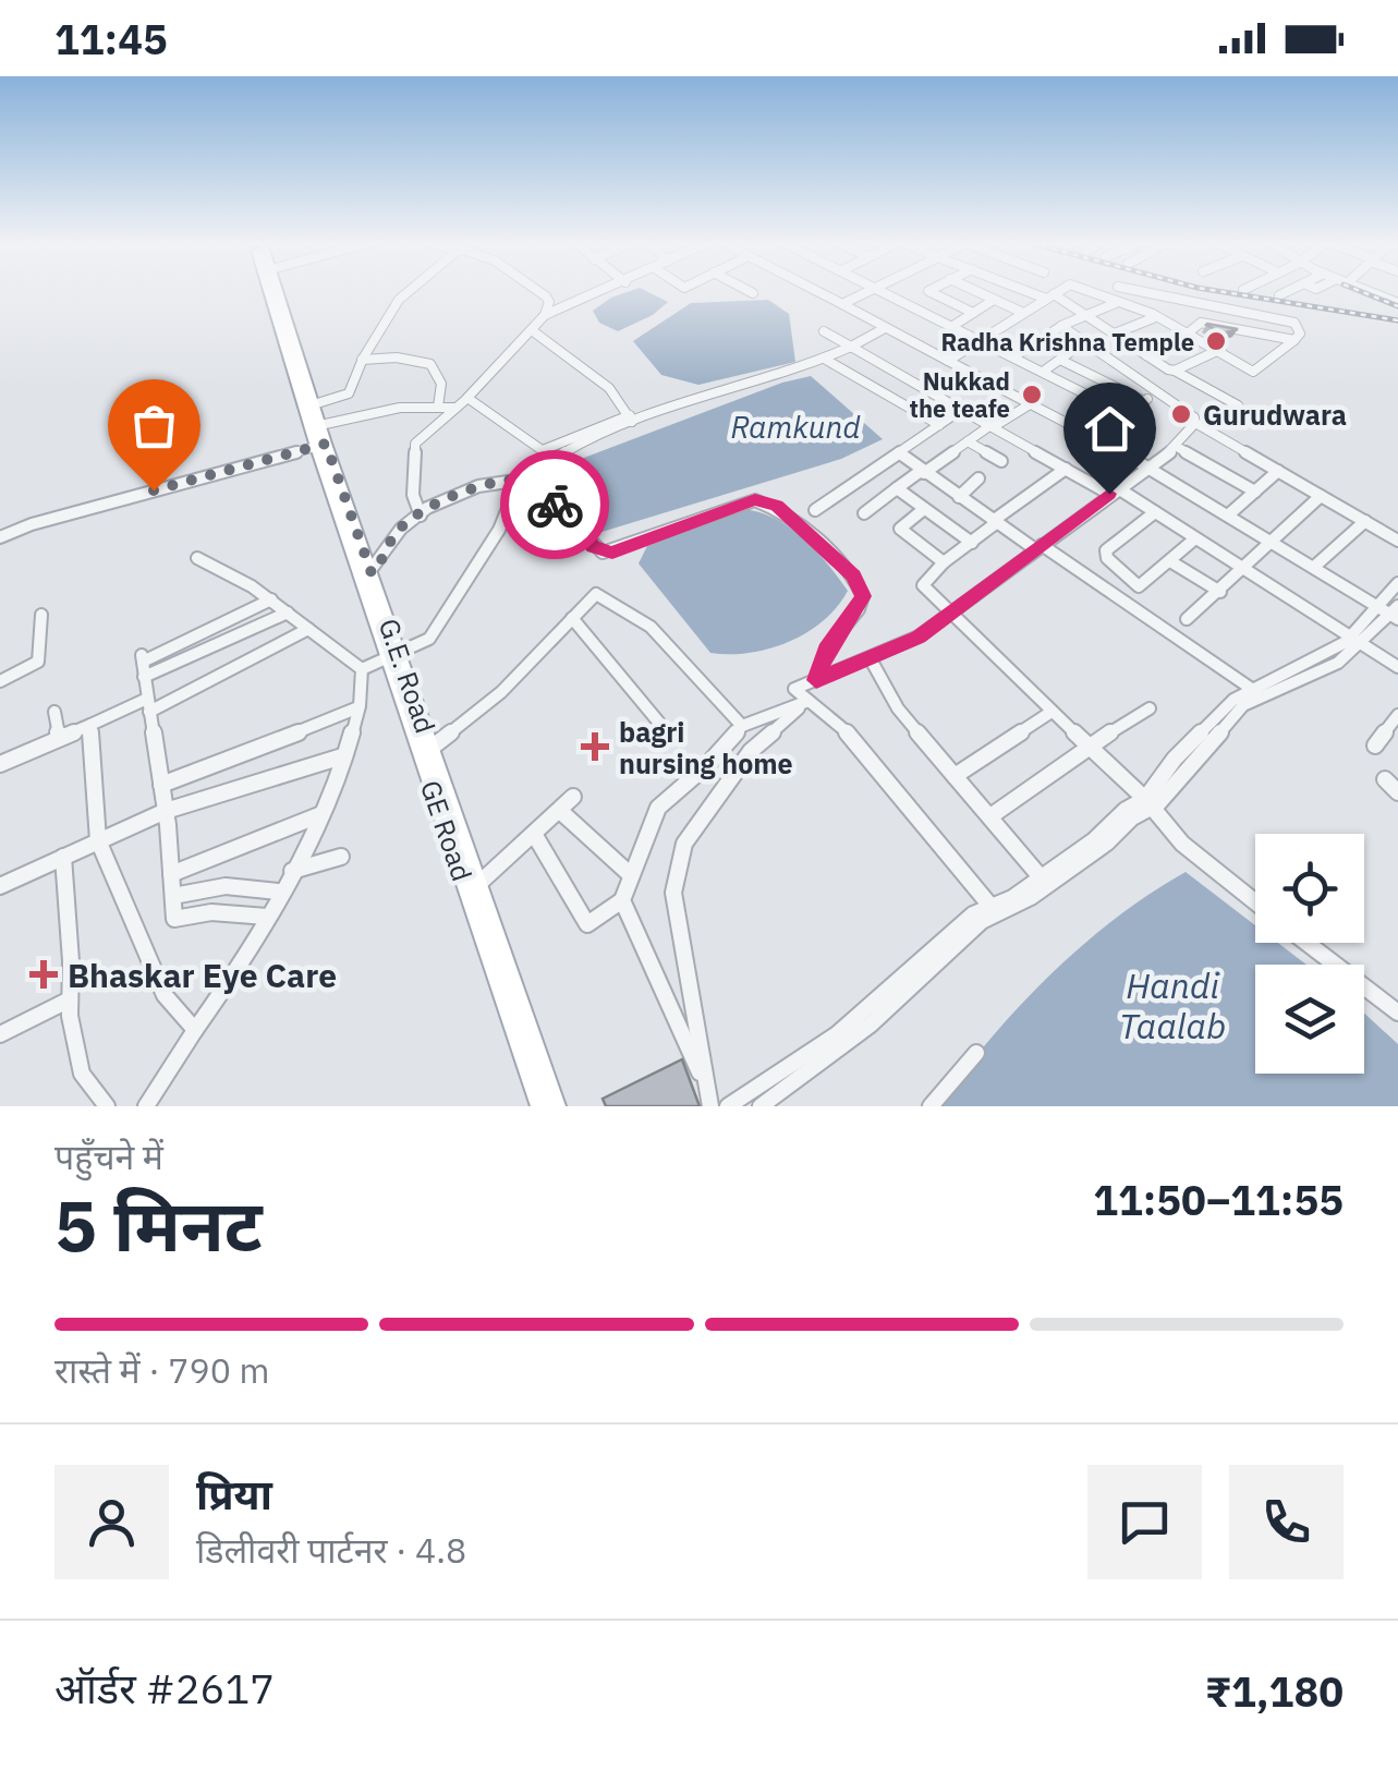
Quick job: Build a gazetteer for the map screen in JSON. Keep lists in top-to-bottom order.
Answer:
{
  "streets": {
    "main road": ["G.E. Road", "GE Road"]
  },
  "crossings": [
    ["G.E. Road", "GE Road"]
  ],
  "water": ["Ramkund", "Handi Taalab"],
  "places": {
    "other": ["Radha Krishna Temple", "Nukkad the teafe", "Gurudwara"],
    "health": ["bagri nursing home", "Bhaskar Eye Care"]
  },
  "page": {
    "status": "11:45",
    "heading": ["5 मिनट", "पहुँचने में", "11:50–11:55"],
    "panel": [
      "प्रिया",
      "डिलीवरी पार्टनर · 4.8",
      "ऑर्डर #2617",
      "₹1,180"
    ],
    "bar": "रास्ते में · 790 m"
  }
}
